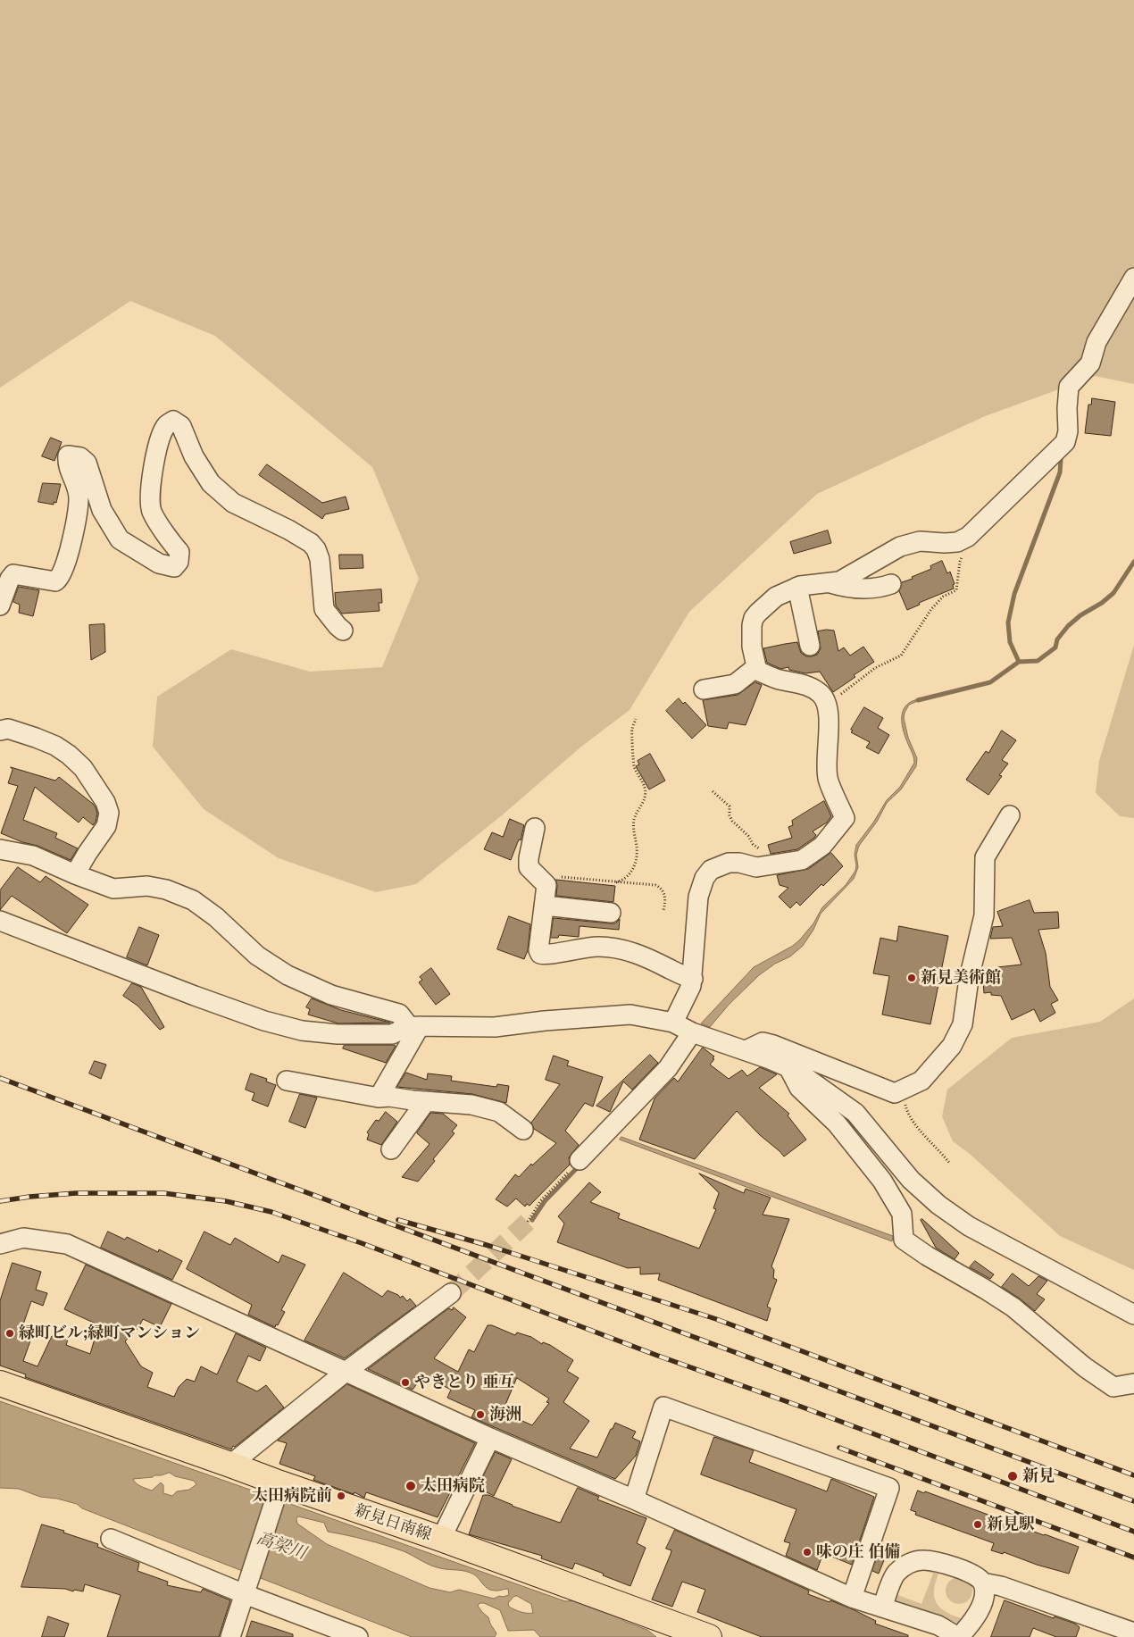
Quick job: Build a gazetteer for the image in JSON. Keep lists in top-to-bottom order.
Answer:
{
  "streets": {
    "main road": ["新見日南線"]
  },
  "water": ["高梁川"],
  "places": [
    "新見美術館",
    "緑町ビル;緑町マンション",
    "やきとり 亜互",
    "海洲",
    "新見",
    "太田病院",
    "太田病院前",
    "新見駅",
    "味の庄 伯備"
  ]
}
